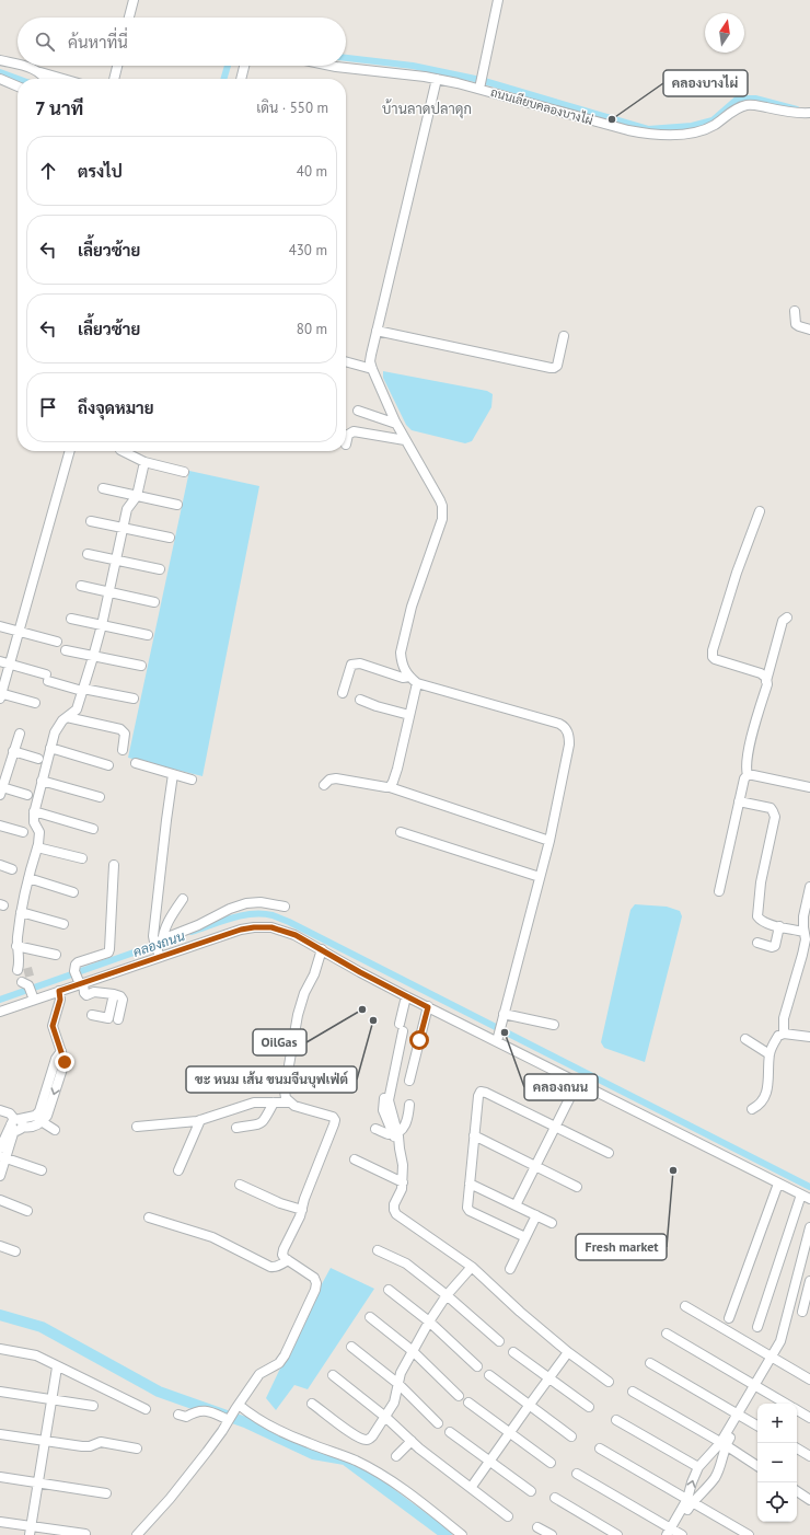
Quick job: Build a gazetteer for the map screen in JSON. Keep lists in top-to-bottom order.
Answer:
{
  "streets": {
    "street": ["ถนนเลียบคลองบางไผ่"]
  },
  "districts": ["บ้านลาดปลาดุก"],
  "water": ["คลองถนน"],
  "places": [
    "คลองบางไผ่",
    "OilGas",
    "ขะ หนม เส้น ขนมจีนบุฟเฟ่ต์",
    "คลองถนน",
    "Fresh market"
  ],
  "north": "top",
  "page": {
    "search": "ค้นหาที่นี่",
    "heading": ["7 นาที", "เดิน · 550 m"],
    "list": [
      ["ตรงไป", "40 m"],
      ["เลี้ยวซ้าย", "430 m"],
      ["เลี้ยวซ้าย", "80 m"],
      "ถึงจุดหมาย"
    ],
    "map_buttons": ["+", "−"]
  }
}
